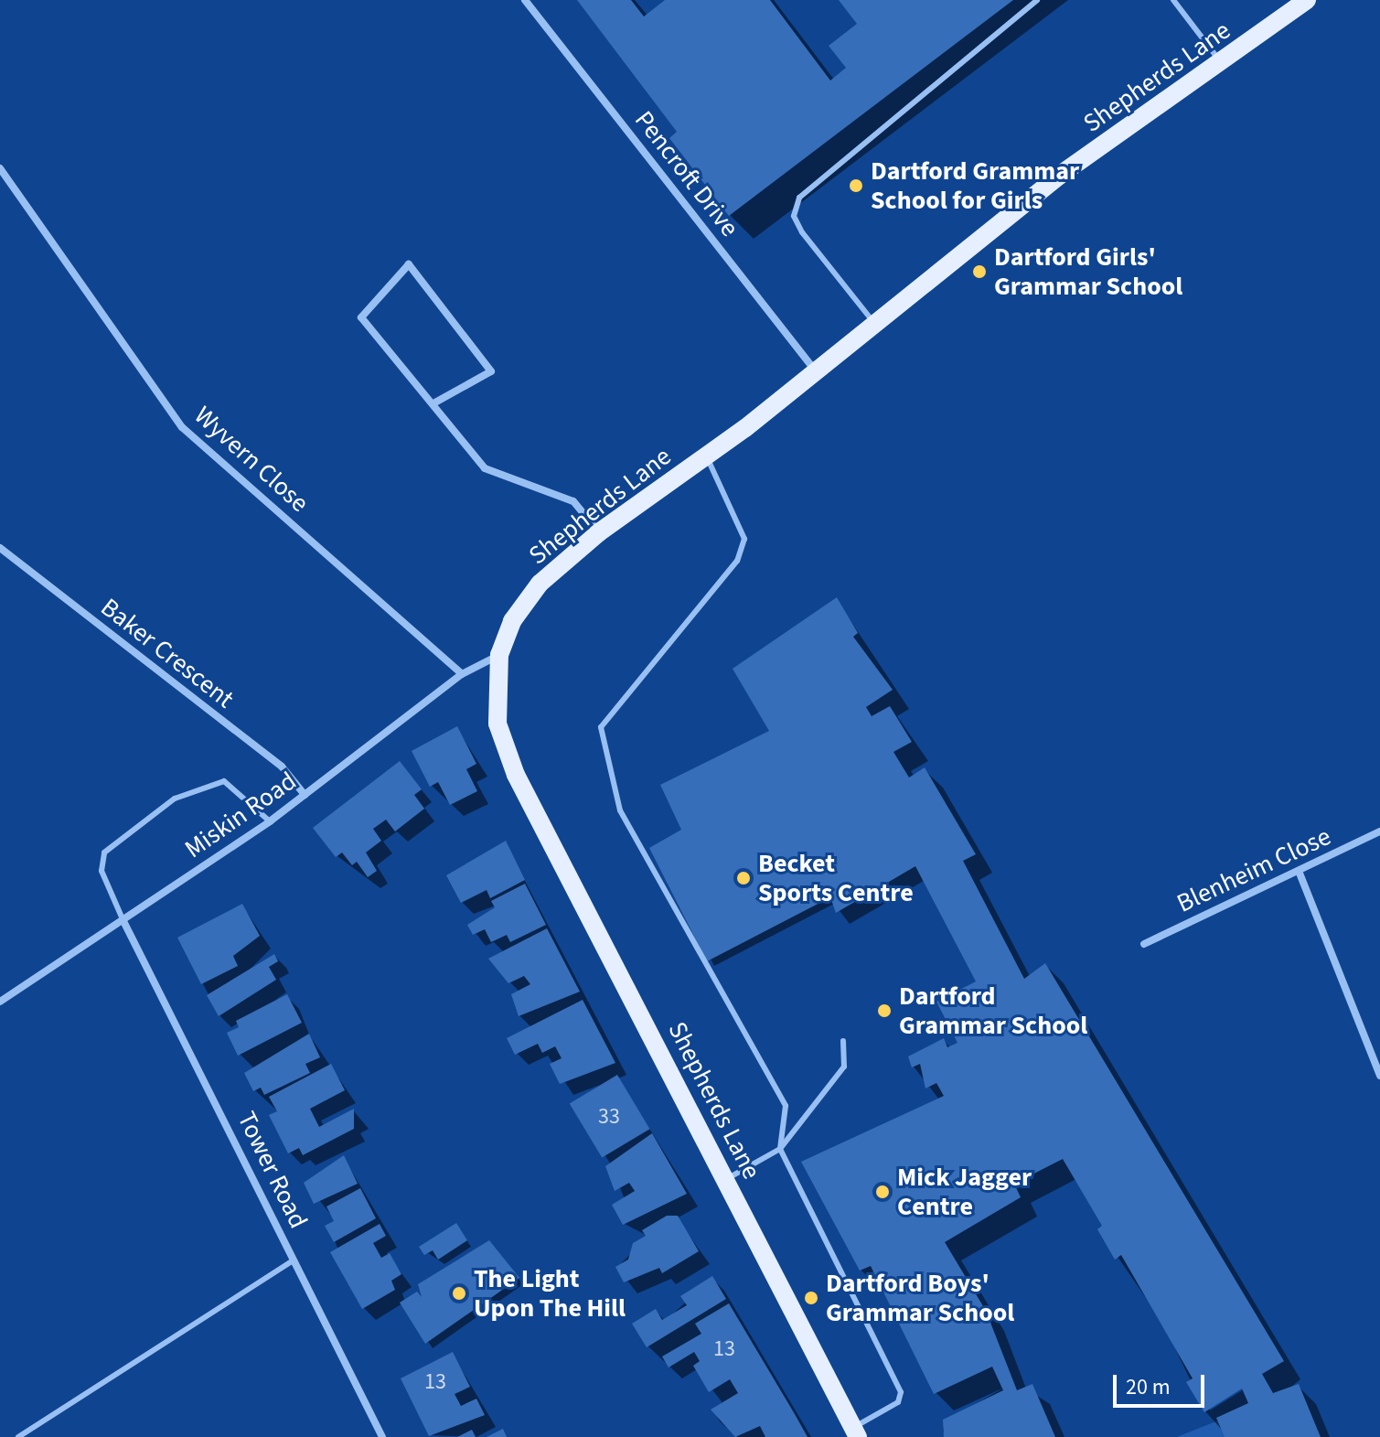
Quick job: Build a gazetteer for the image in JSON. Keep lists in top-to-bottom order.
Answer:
{
  "streets": {
    "main road": ["Shepherds Lane"],
    "street": [
      "Pencroft Drive",
      "Wyvern Close",
      "Baker Crescent",
      "Miskin Road",
      "Blenheim Close",
      "Tower Road"
    ]
  },
  "crossings": [
    ["Shepherds Lane", "Pencroft Drive"],
    ["Shepherds Lane", "Miskin Road"],
    ["Wyvern Close", "Miskin Road"],
    ["Baker Crescent", "Miskin Road"],
    ["Miskin Road", "Tower Road"]
  ],
  "places": [
    "Dartford Grammar School for Girls",
    "Dartford Girls' Grammar School",
    "Becket Sports Centre",
    "Dartford Grammar School",
    "Mick Jagger Centre",
    "The Light Upon The Hill",
    "Dartford Boys' Grammar School"
  ],
  "house_numbers": ["33", "13", "13"],
  "scale_bar": "20 m"
}
